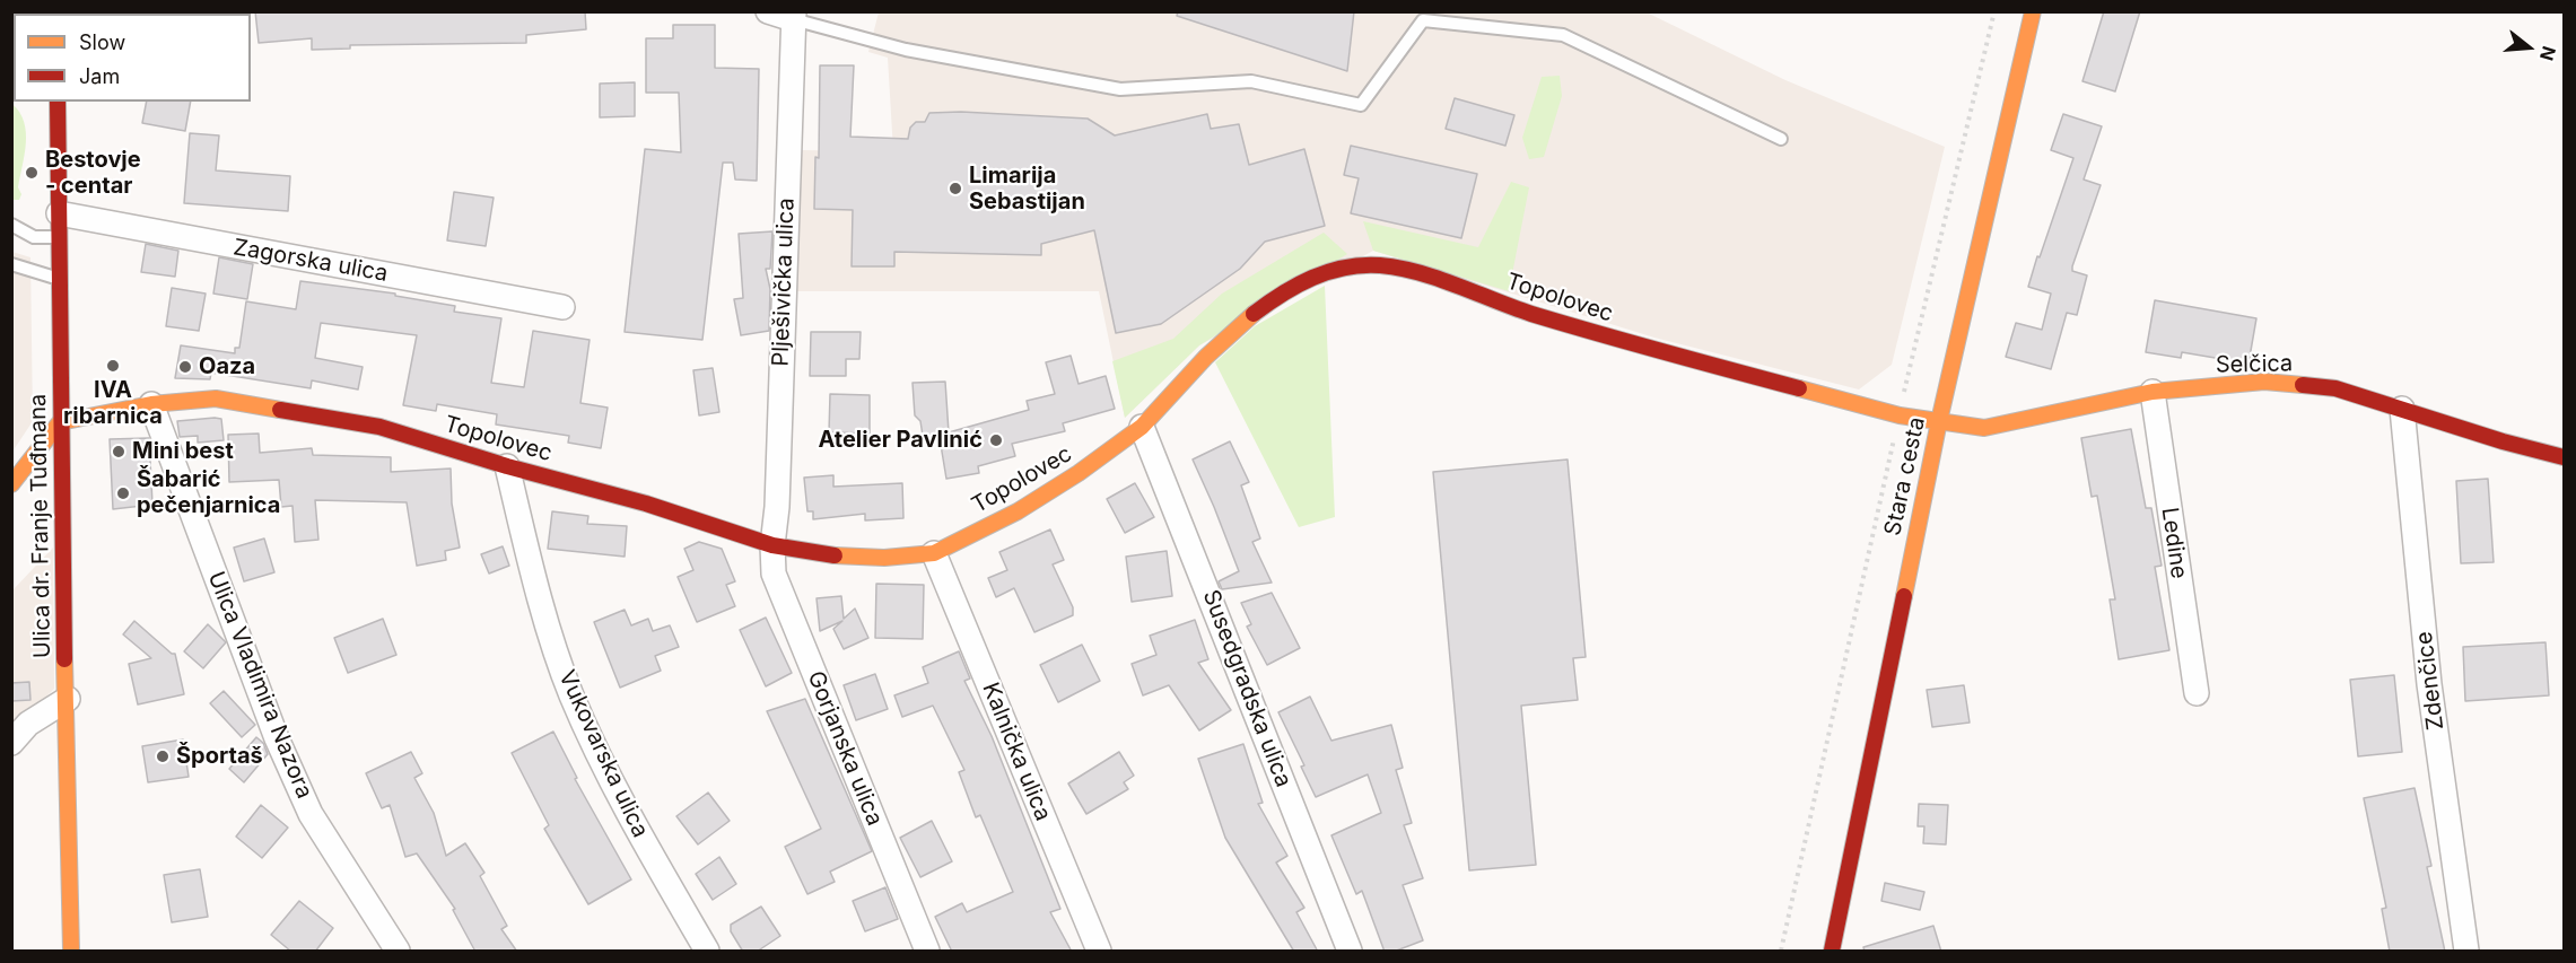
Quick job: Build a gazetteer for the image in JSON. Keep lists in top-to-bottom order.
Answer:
{
  "streets": {
    "street": [
      "Zagorska ulica",
      "Plješivička ulica",
      "Topolovec",
      "Selčica",
      "Stara cesta",
      "Ulica dr. Franje Tuđmana",
      "Ledine",
      "Zdenčice",
      "Ulica Vladimira Nazora",
      "Susedgradska ulica",
      "Gorjanska ulica",
      "Kalnička ulica",
      "Vukovarska ulica"
    ]
  },
  "crossings": [
    ["Zagorska ulica", "Ulica dr. Franje Tuđmana"],
    ["Plješivička ulica", "Topolovec"],
    ["Plješivička ulica", "Gorjanska ulica"],
    ["Topolovec", "Selčica"],
    ["Topolovec", "Stara cesta"],
    ["Topolovec", "Ulica dr. Franje Tuđmana"],
    ["Topolovec", "Ulica Vladimira Nazora"],
    ["Topolovec", "Susedgradska ulica"],
    ["Topolovec", "Gorjanska ulica"],
    ["Topolovec", "Kalnička ulica"],
    ["Topolovec", "Vukovarska ulica"],
    ["Selčica", "Stara cesta"],
    ["Selčica", "Ledine"],
    ["Selčica", "Zdenčice"]
  ],
  "places": [
    "Bestovje - centar",
    "Limarija Sebastijan",
    "IVA ribarnica",
    "Oaza",
    "Atelier Pavlinić",
    "Mini best",
    "Šabarić pečenjarnica",
    "Športaš"
  ],
  "legend": ["Slow", "Jam"],
  "north": "right"
}
